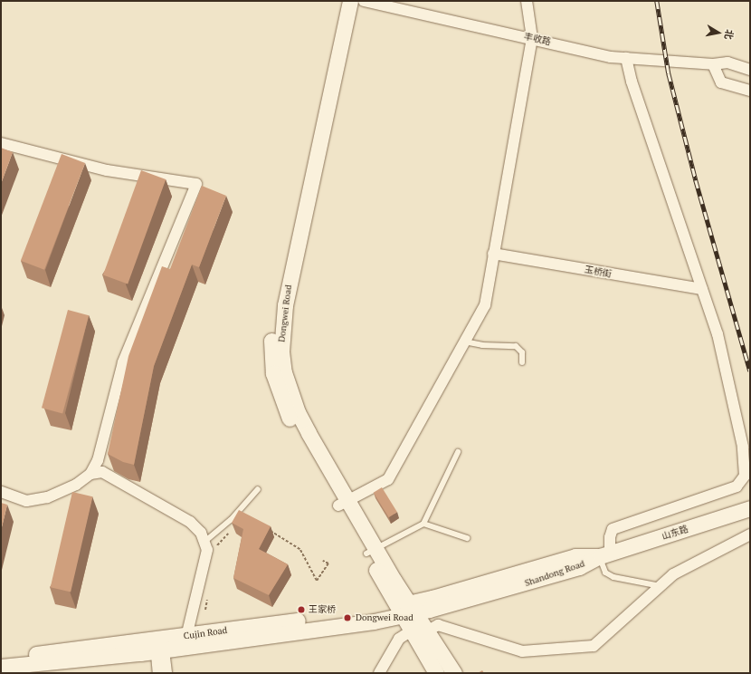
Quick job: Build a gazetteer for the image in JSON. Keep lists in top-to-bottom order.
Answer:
{
  "streets": {
    "main road": [
      "Dongwei Road",
      "山东路",
      "Shandong Road",
      "Cujin Road"
    ],
    "street": ["丰收路", "玉桥街"]
  },
  "crossings": [
    ["Dongwei Road", "Shandong Road"],
    ["Dongwei Road", "Cujin Road"],
    ["山东路", "Shandong Road"],
    ["Shandong Road", "Cujin Road"]
  ],
  "places": ["王家桥", "Dongwei Road"],
  "north": "right"
}
